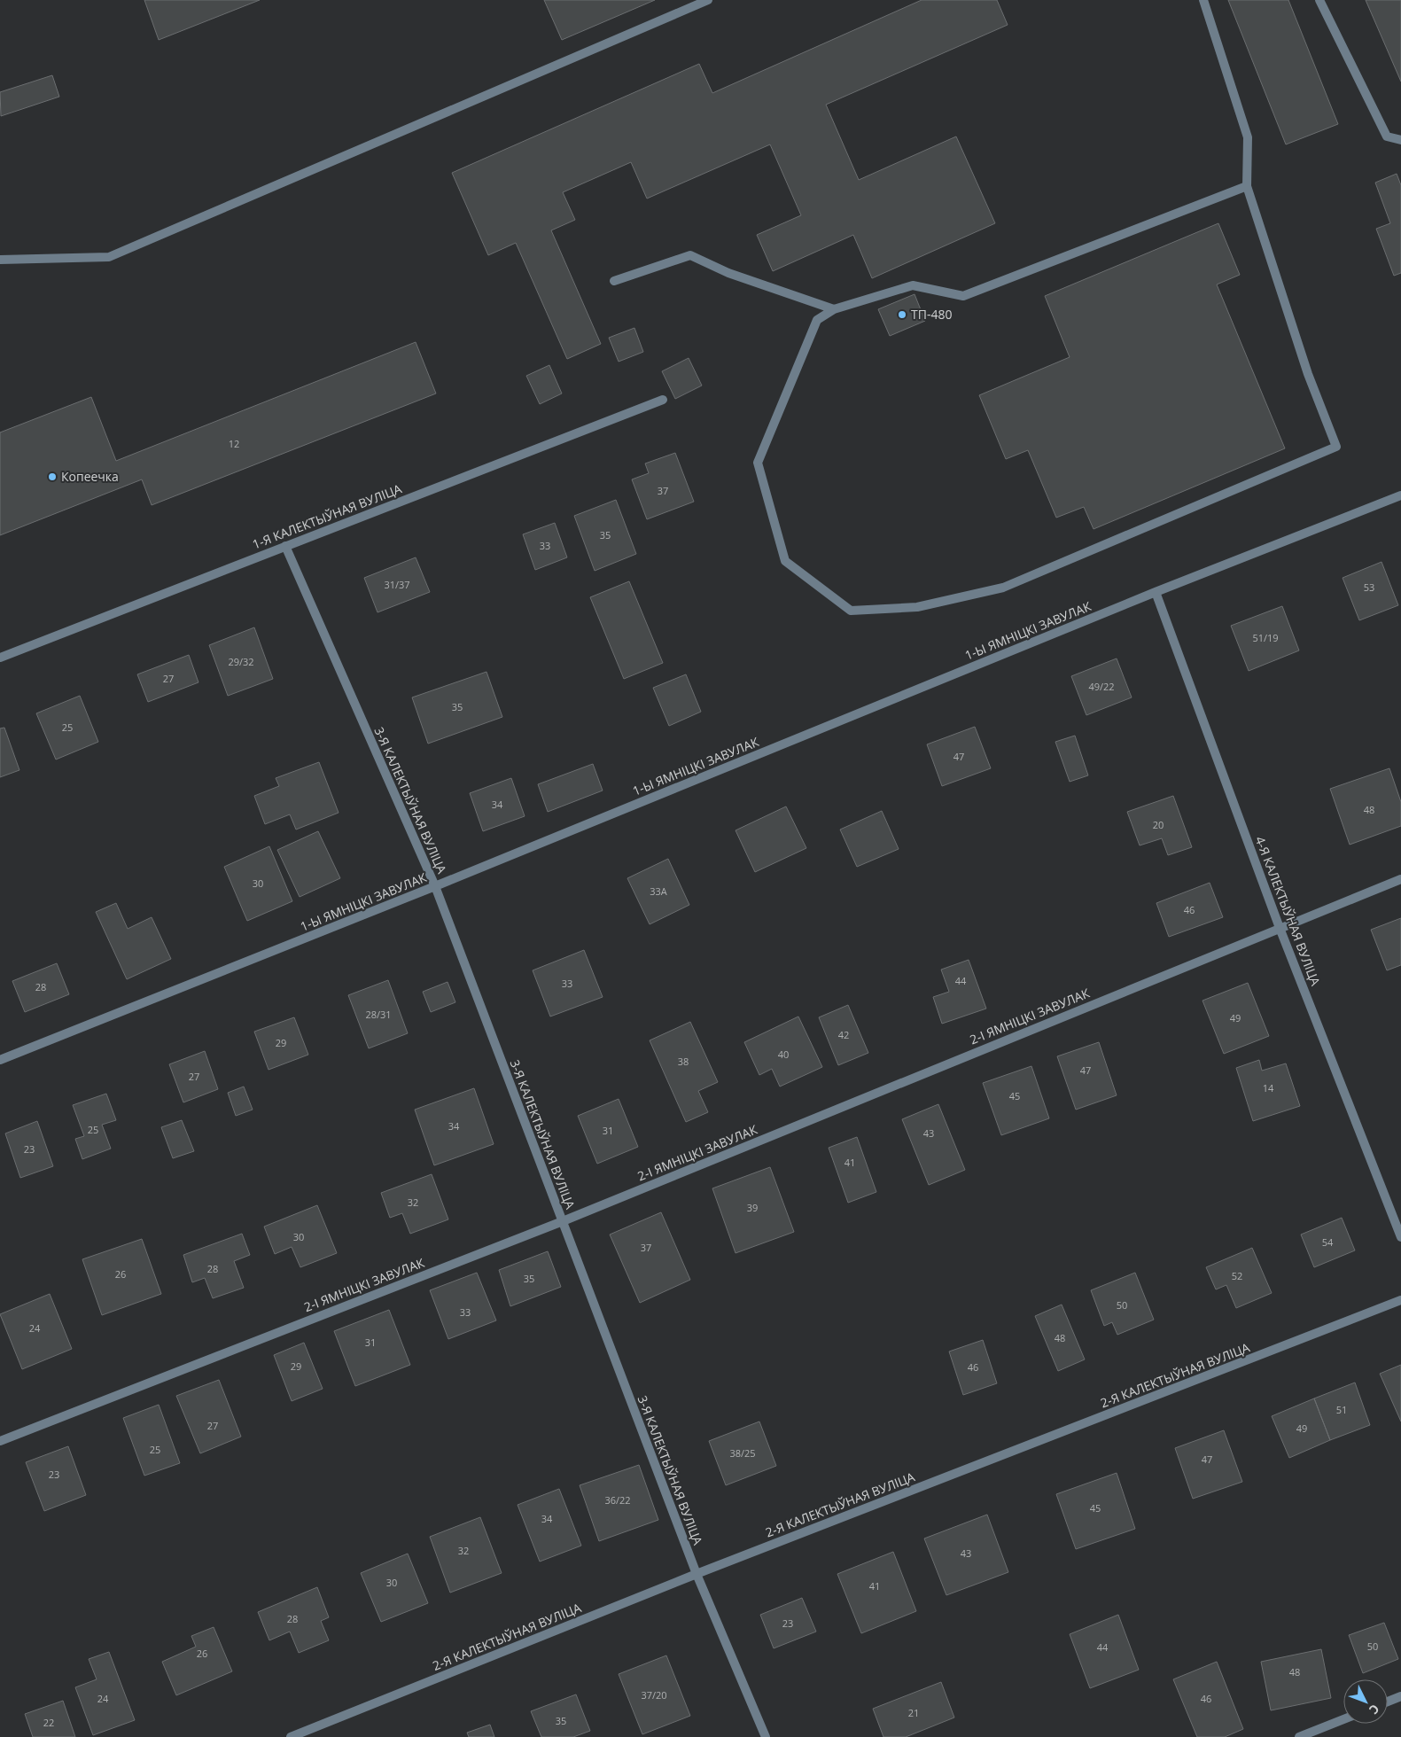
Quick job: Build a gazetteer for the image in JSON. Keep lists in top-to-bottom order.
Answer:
{
  "streets": {
    "street": [
      "1-Я КАЛЕКТЫЎНАЯ ВУЛІЦА",
      "1-Ы ЯМНІЦКІ ЗАВУЛАК",
      "3-Я КАЛЕКТЫЎНАЯ ВУЛІЦА",
      "4-Я КАЛЕКТЫЎНАЯ ВУЛІЦА",
      "2-І ЯМНІЦКІ ЗАВУЛАК",
      "2-Я КАЛЕКТЫЎНАЯ ВУЛІЦА"
    ]
  },
  "crossings": [
    ["1-Я КАЛЕКТЫЎНАЯ ВУЛІЦА", "3-Я КАЛЕКТЫЎНАЯ ВУЛІЦА"],
    ["1-Ы ЯМНІЦКІ ЗАВУЛАК", "3-Я КАЛЕКТЫЎНАЯ ВУЛІЦА"],
    ["1-Ы ЯМНІЦКІ ЗАВУЛАК", "4-Я КАЛЕКТЫЎНАЯ ВУЛІЦА"],
    ["3-Я КАЛЕКТЫЎНАЯ ВУЛІЦА", "2-І ЯМНІЦКІ ЗАВУЛАК"],
    ["3-Я КАЛЕКТЫЎНАЯ ВУЛІЦА", "2-Я КАЛЕКТЫЎНАЯ ВУЛІЦА"],
    ["4-Я КАЛЕКТЫЎНАЯ ВУЛІЦА", "2-І ЯМНІЦКІ ЗАВУЛАК"]
  ],
  "places": ["ТП-480", "Копеечка"],
  "house_numbers": [
    "12",
    "37",
    "35",
    "33",
    "31/37",
    "53",
    "51/19",
    "29/32",
    "27",
    "49/22",
    "35",
    "25",
    "47",
    "34",
    "48",
    "20",
    "30",
    "33А",
    "46",
    "44",
    "33",
    "28",
    "28/31",
    "49",
    "42",
    "29",
    "40",
    "38",
    "47",
    "27",
    "14",
    "45",
    "34",
    "25",
    "31",
    "43",
    "23",
    "41",
    "32",
    "39",
    "30",
    "54",
    "37",
    "28",
    "26",
    "52",
    "35",
    "50",
    "33",
    "24",
    "48",
    "31",
    "29",
    "46",
    "51",
    "27",
    "49",
    "25",
    "38/25",
    "47",
    "23",
    "36/22",
    "45",
    "34",
    "32",
    "43",
    "30",
    "41",
    "28",
    "23",
    "50",
    "44",
    "26",
    "48",
    "37/20",
    "24",
    "46",
    "21",
    "35",
    "22"
  ],
  "north": "bottom right"
}
